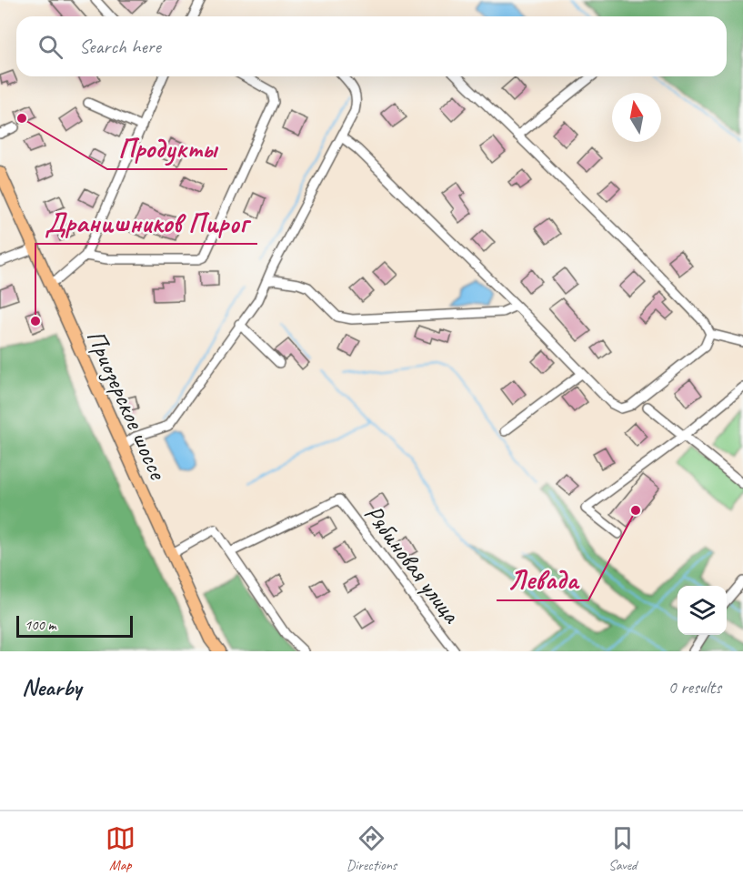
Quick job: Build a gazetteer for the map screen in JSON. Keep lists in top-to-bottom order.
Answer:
{
  "streets": {
    "main road": ["Приозерское шоссе"],
    "street": ["Рябиновая улица"]
  },
  "places": ["Продукты", "Дранишников Пирог", "Левада"],
  "scale_bar": "100 m",
  "north": "top",
  "page": {
    "search": "Search here",
    "scale": "100 m",
    "heading": ["Nearby", "0 results"],
    "nav": ["Map", "Directions", "Saved"]
  }
}
